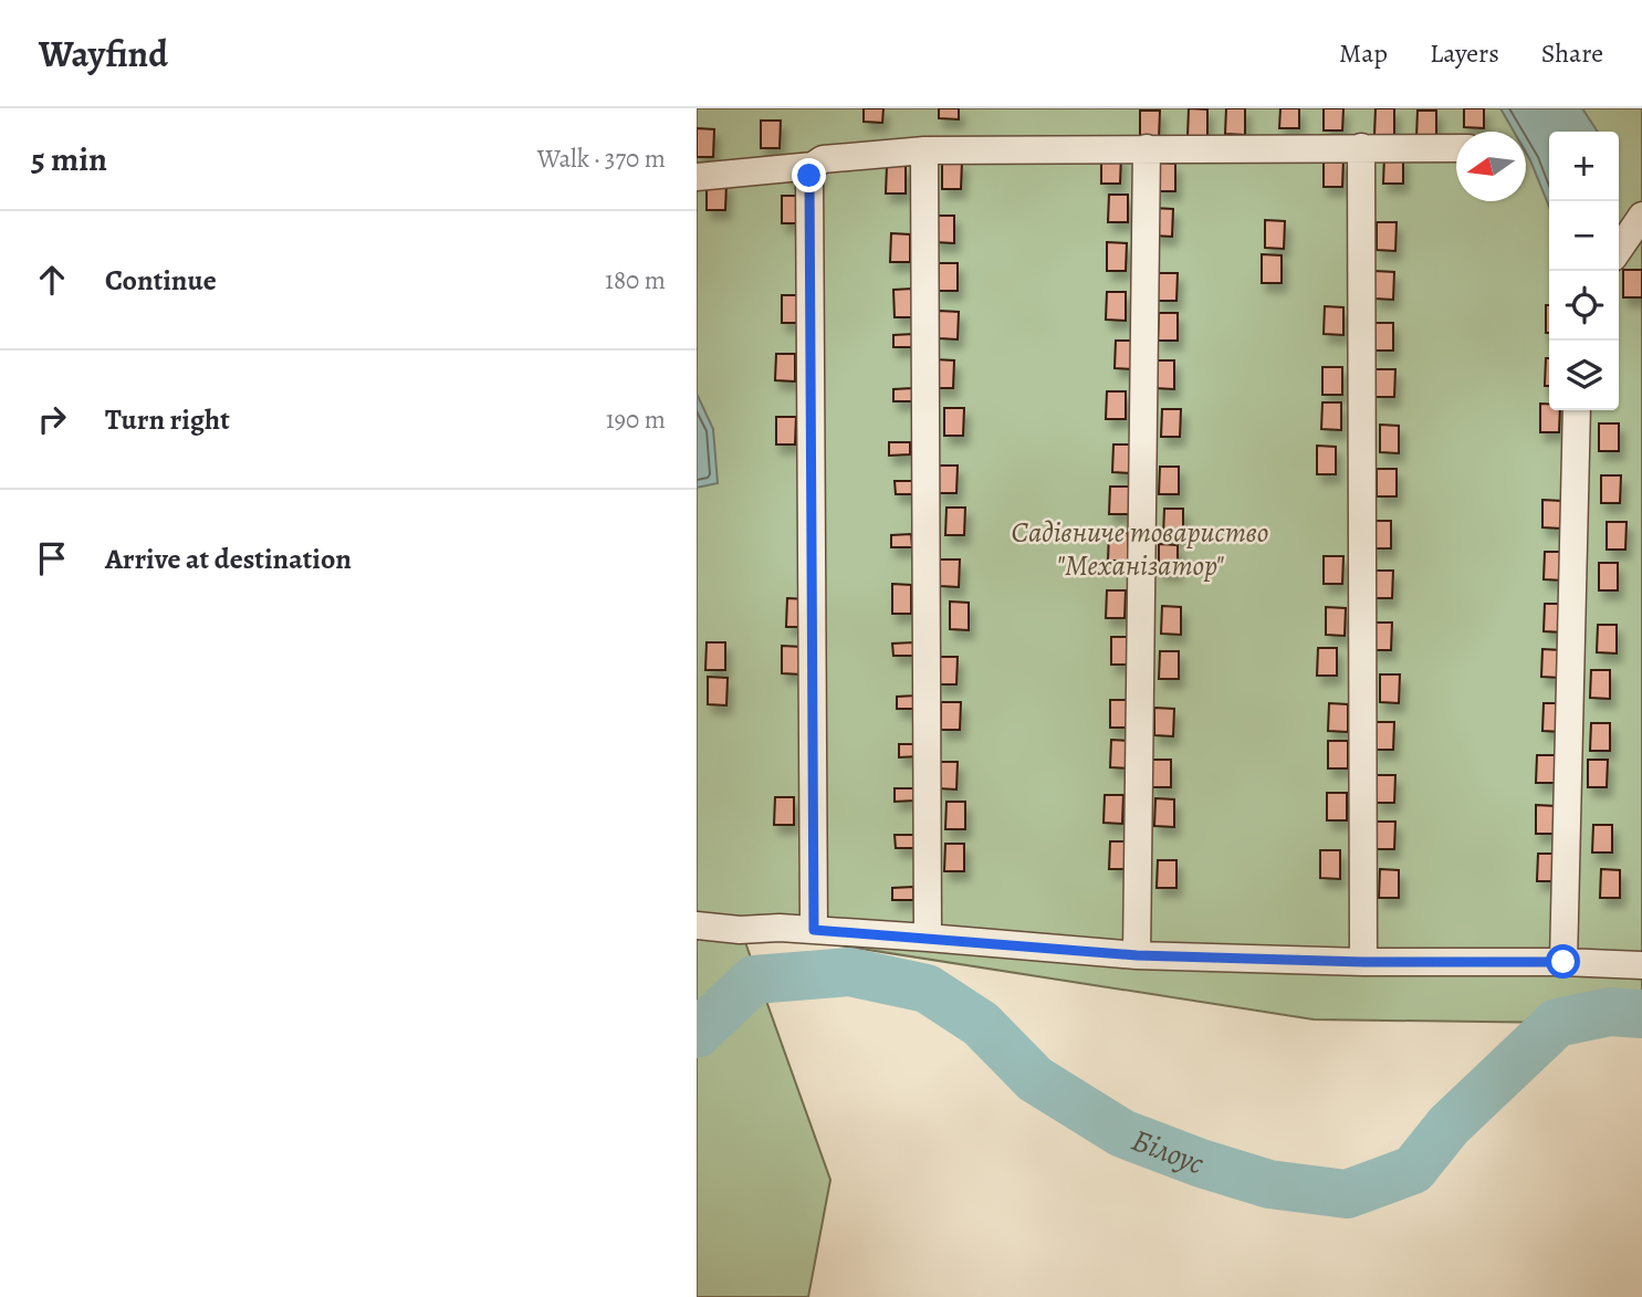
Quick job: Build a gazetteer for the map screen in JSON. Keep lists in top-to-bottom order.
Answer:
{
  "water": ["Білоус"],
  "parks": ["Садівниче товариство \"Механізатор\""],
  "north": "left",
  "page": {
    "header": "Wayfind",
    "nav": ["Map", "Layers", "Share"],
    "heading": ["5 min", "Walk · 370 m"],
    "map_buttons": ["+", "−"],
    "list": [
      ["Continue", "180 m"],
      ["Turn right", "190 m"],
      "Arrive at destination"
    ]
  }
}
